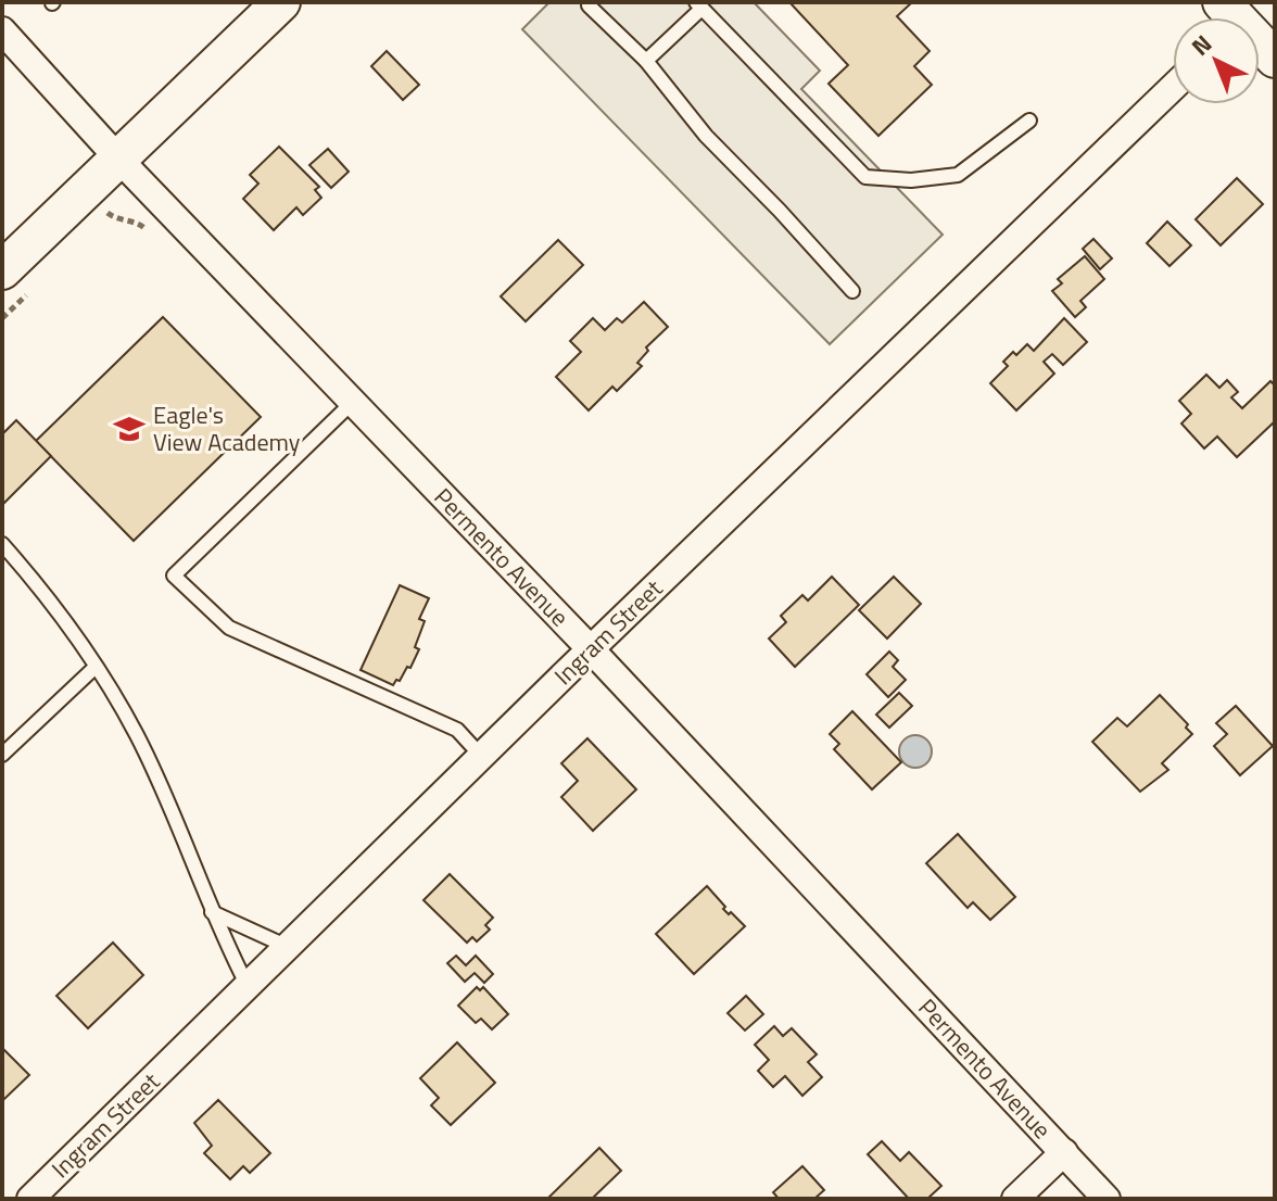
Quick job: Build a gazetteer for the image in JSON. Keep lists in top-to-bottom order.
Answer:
{
  "streets": {
    "street": ["Permento Avenue", "Ingram Street"]
  },
  "crossings": [
    ["Permento Avenue", "Ingram Street"]
  ],
  "places": {
    "school or university": ["Eagle's View Academy"]
  },
  "north": "top left"
}
